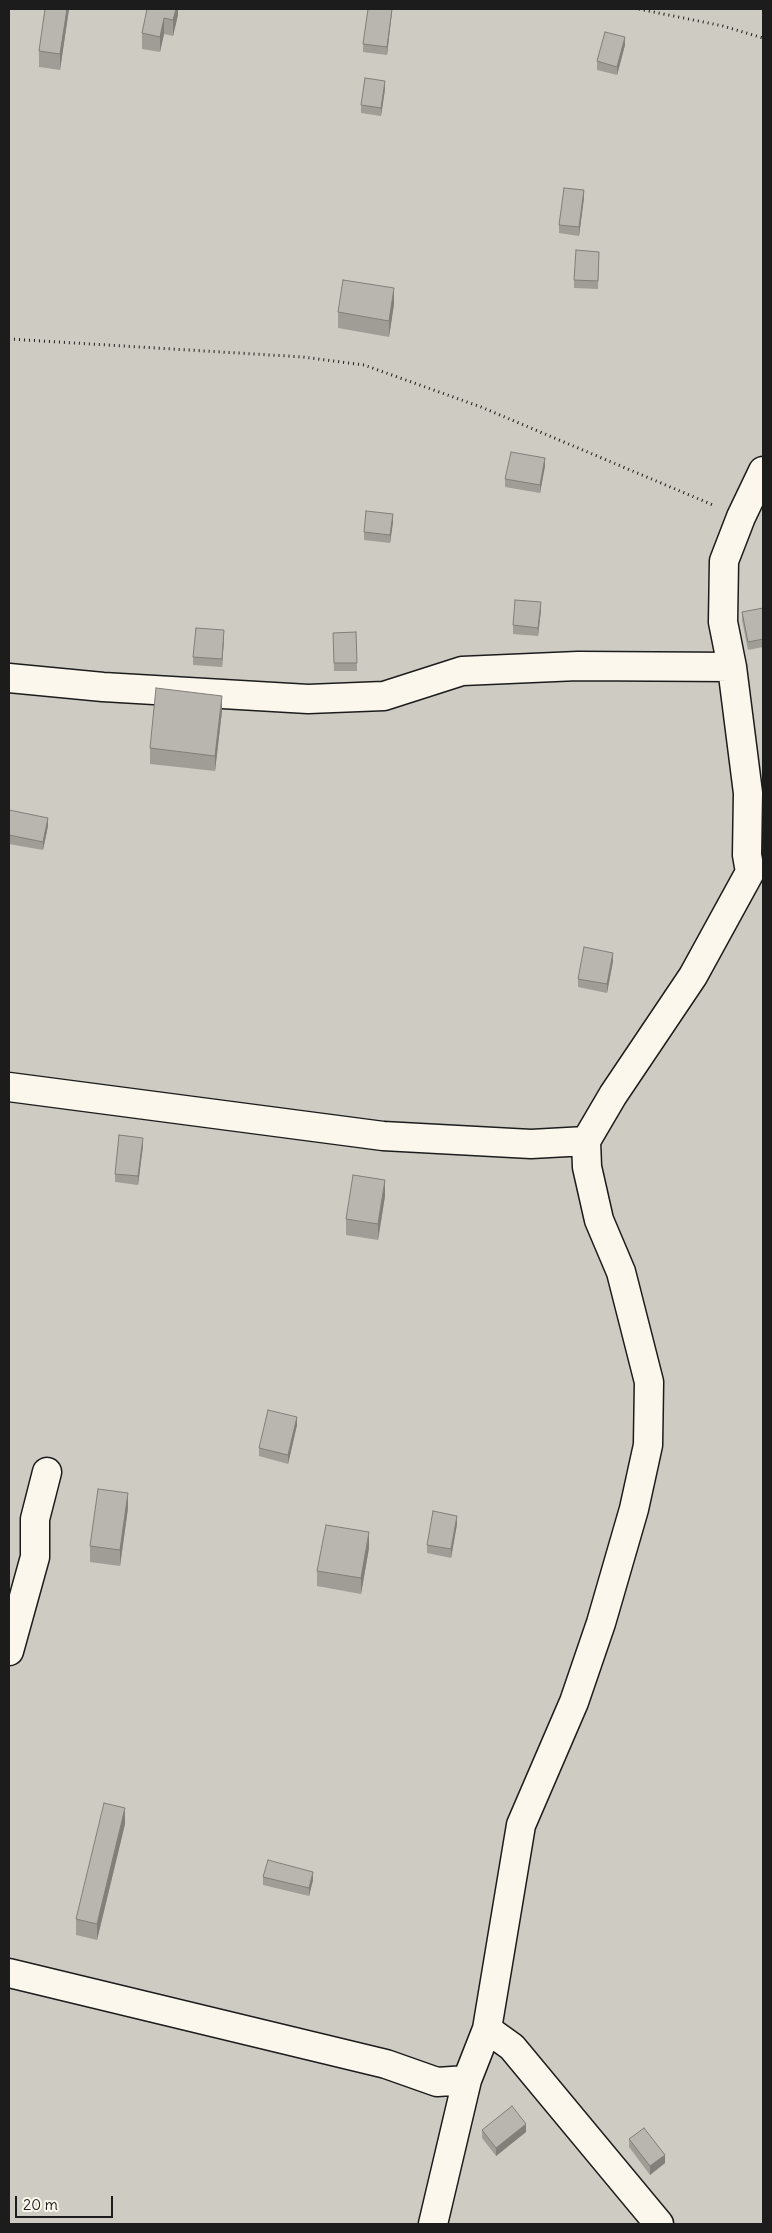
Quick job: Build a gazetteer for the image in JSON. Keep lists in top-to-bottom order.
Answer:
{
  "scale_bar": "20 m"
}
